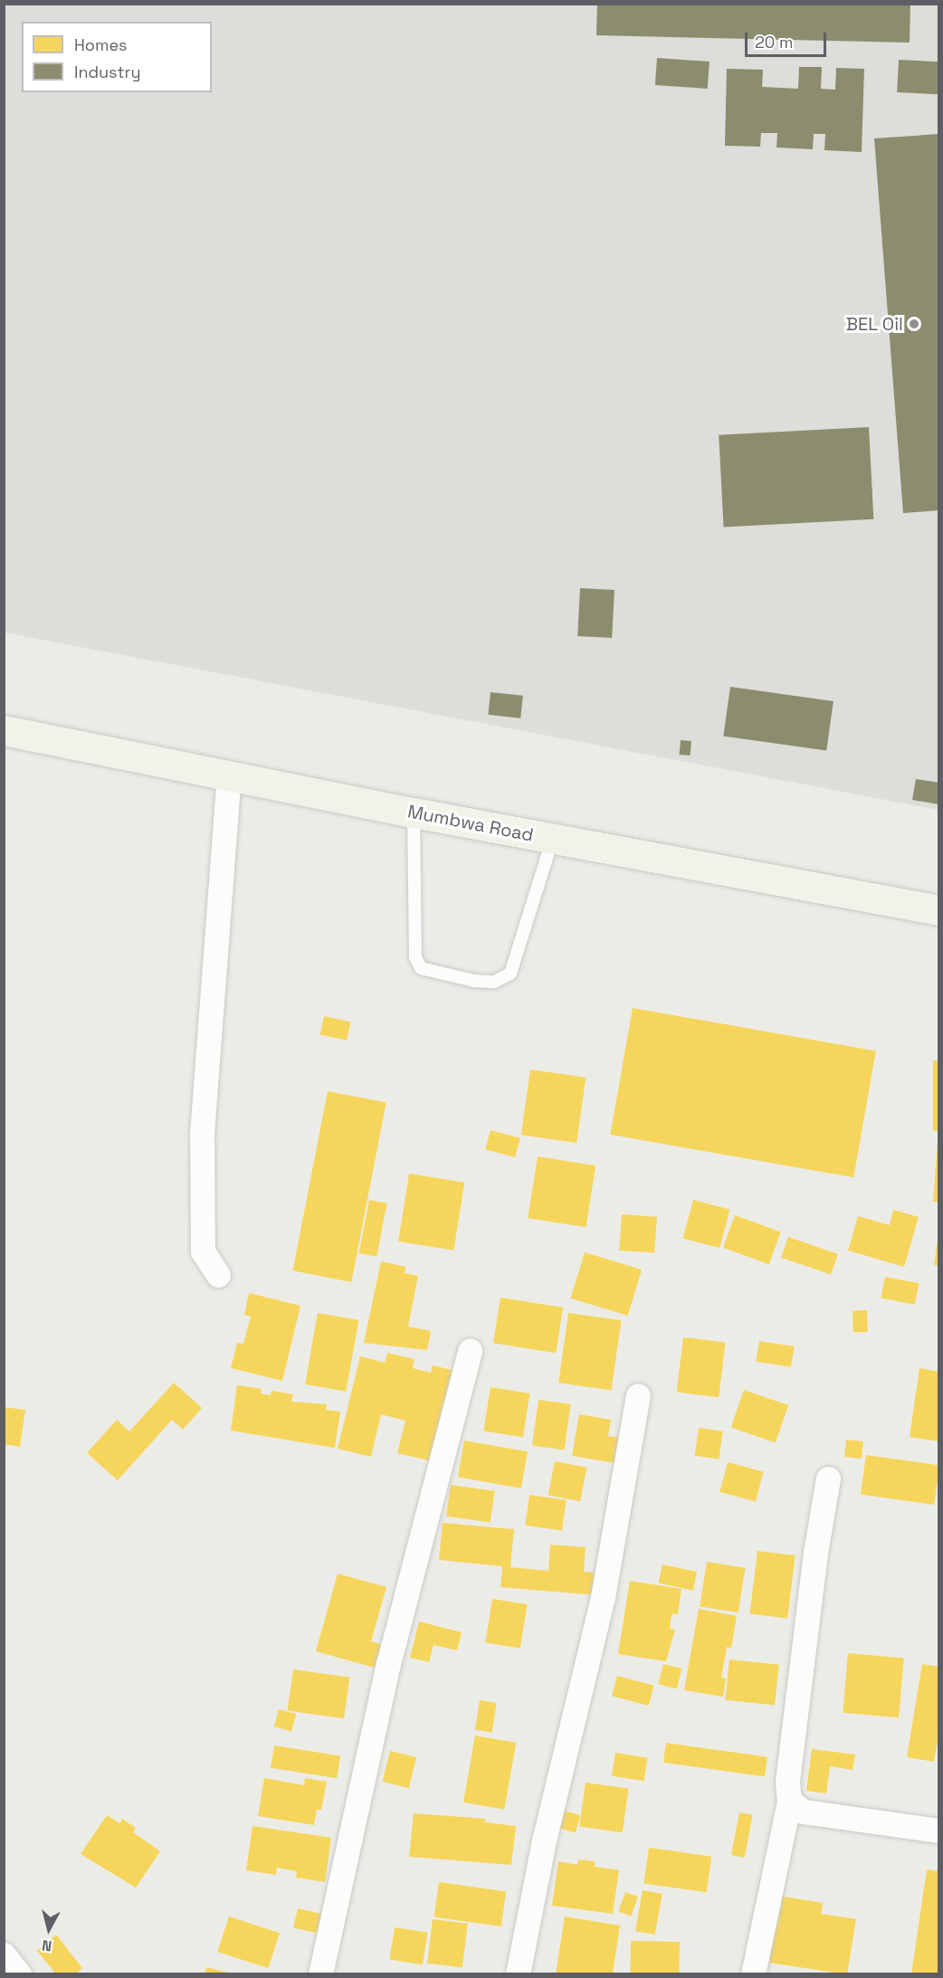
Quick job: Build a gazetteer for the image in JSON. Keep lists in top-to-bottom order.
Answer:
{
  "streets": {
    "main road": ["Mumbwa Road"]
  },
  "places": ["BEL Oil"],
  "legend": ["Homes", "Industry"],
  "scale_bar": "20 m",
  "north": "bottom"
}
